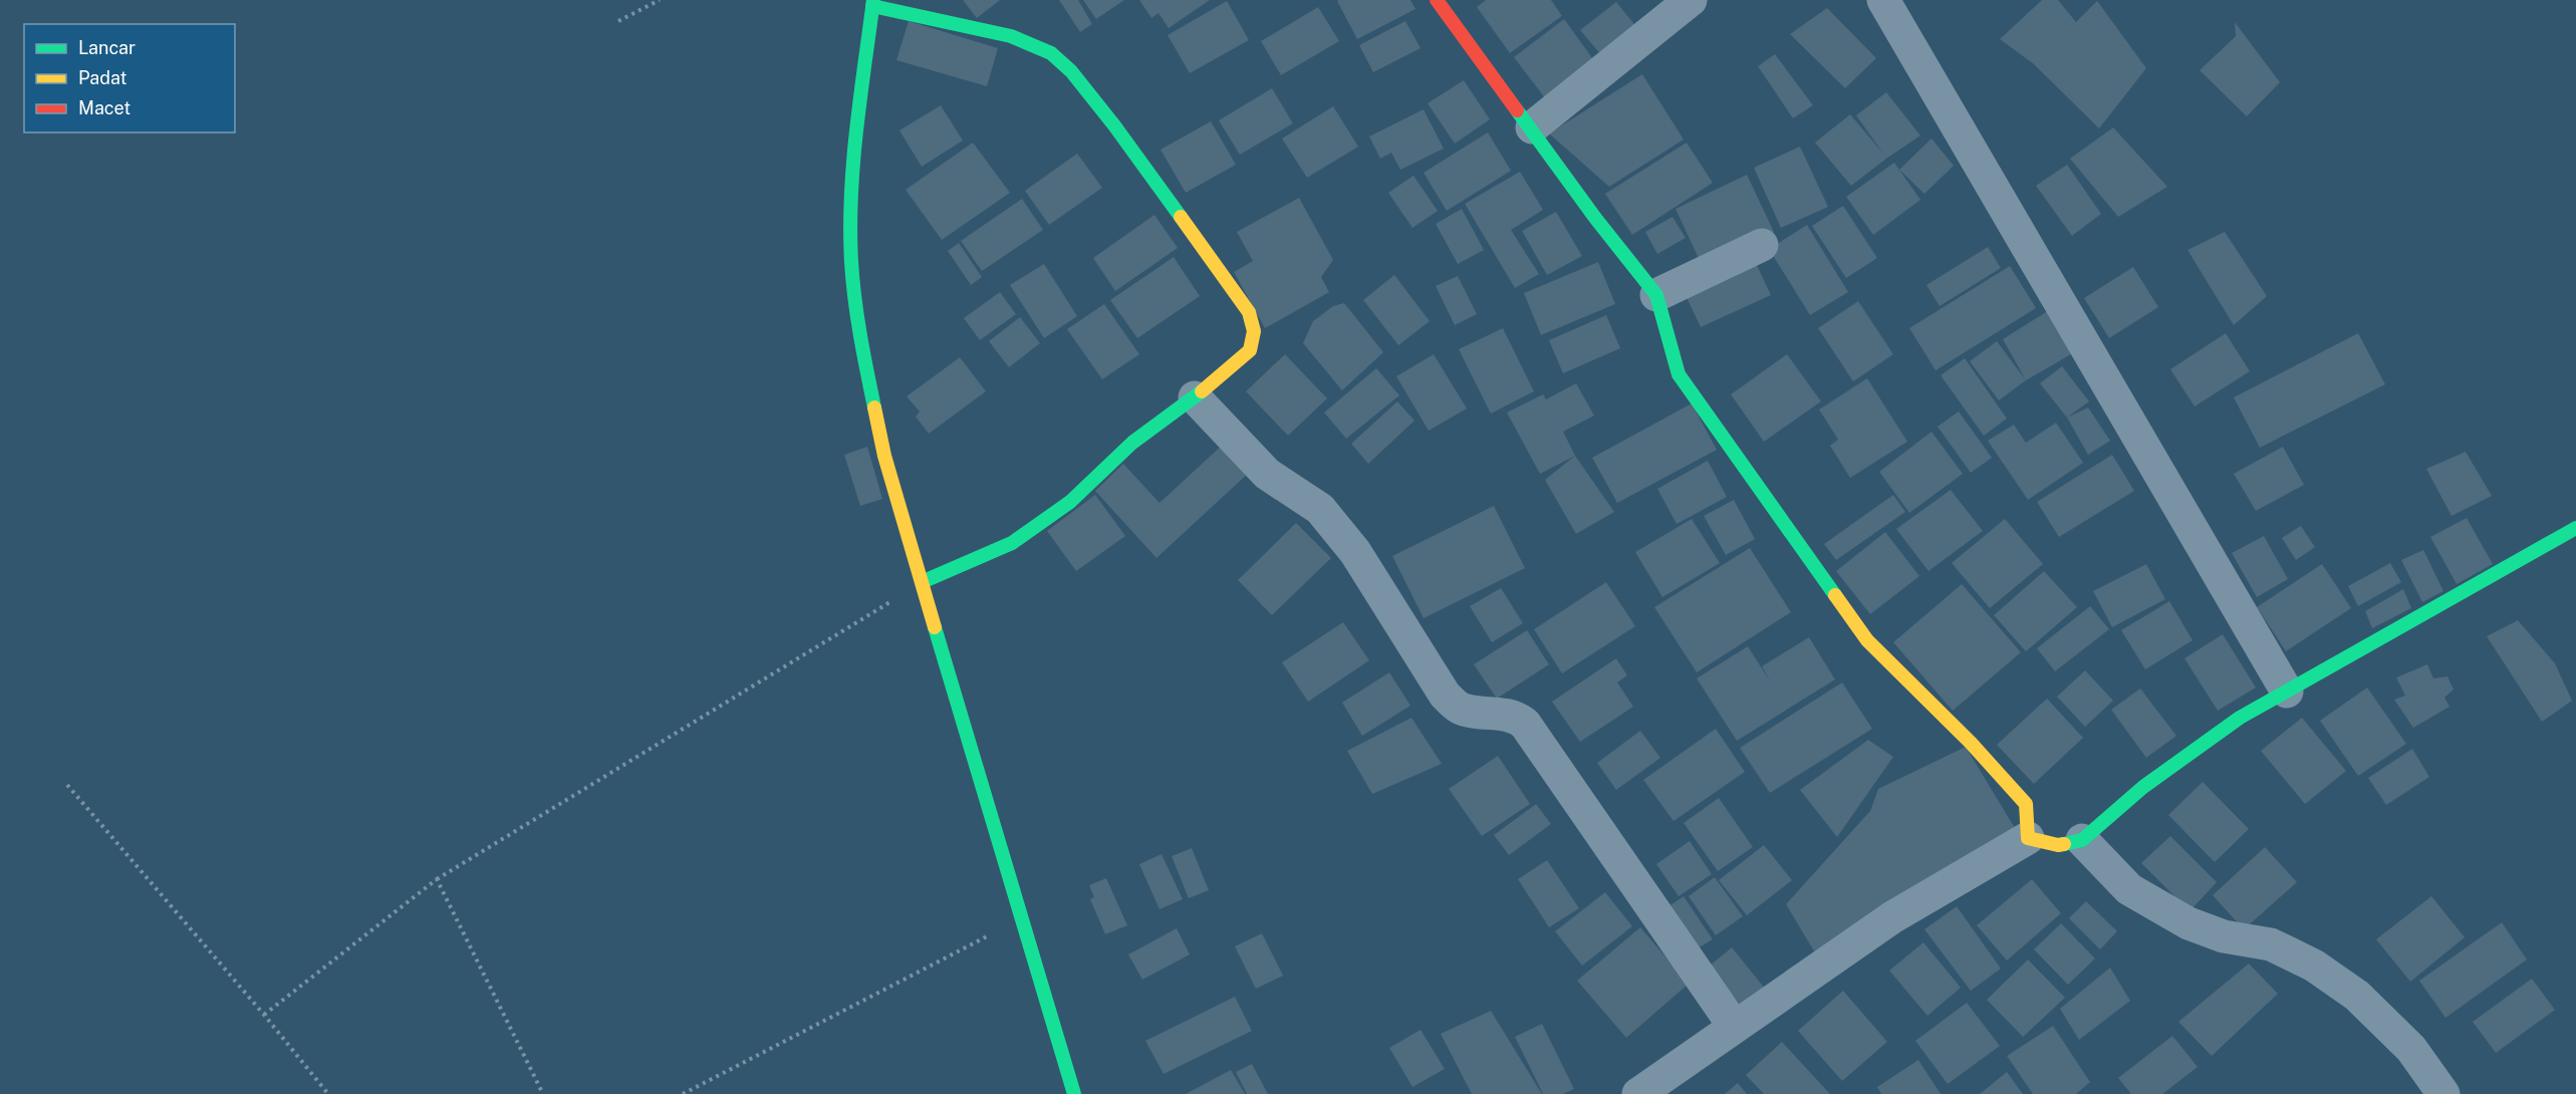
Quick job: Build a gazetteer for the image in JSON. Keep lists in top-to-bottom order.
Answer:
{
  "legend": ["Lancar", "Padat", "Macet"]
}
